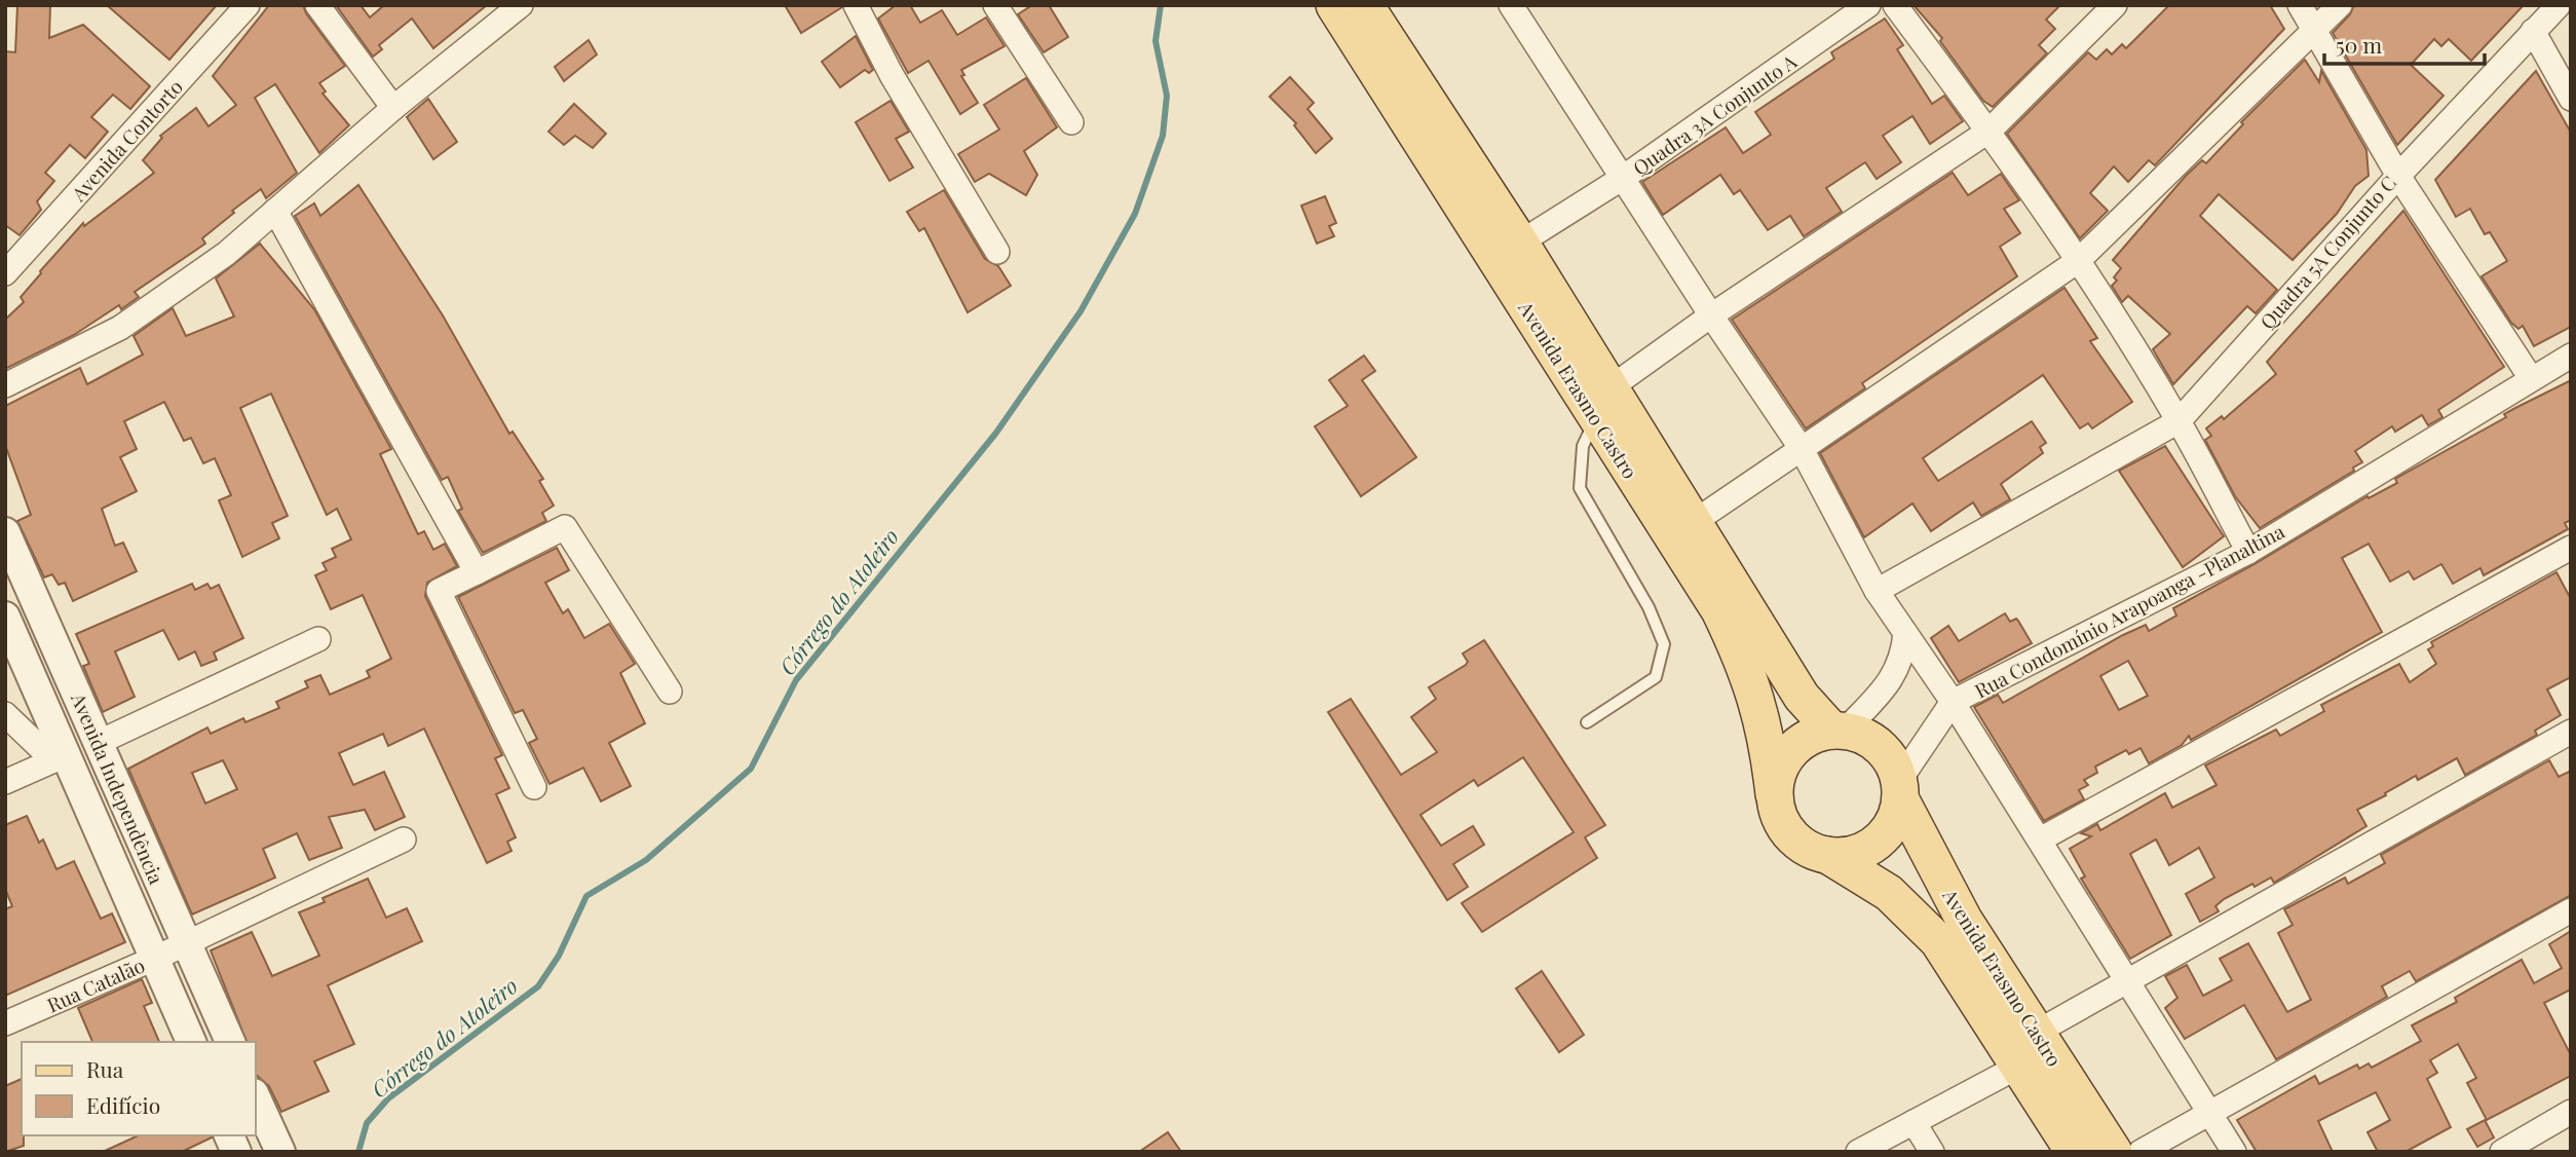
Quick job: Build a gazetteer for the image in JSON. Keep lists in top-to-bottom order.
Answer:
{
  "streets": {
    "main road": ["Avenida Erasmo Castro"],
    "street": [
      "Quadra 3A Conjunto A",
      "Avenida Contorto",
      "Quadra 5A Conjunto C",
      "Rua Condomínio Arapoanga -Planaltina",
      "Avenida Independência",
      "Rua Catalão"
    ]
  },
  "crossings": [
    ["Quadra 3A Conjunto A", "Quadra 5A Conjunto C"],
    ["Quadra 3A Conjunto A", "Rua Condomínio Arapoanga -Planaltina"],
    ["Avenida Erasmo Castro", "Rua Condomínio Arapoanga -Planaltina"],
    ["Avenida Independência", "Rua Catalão"]
  ],
  "water": ["Córrego do Atoleiro"],
  "legend": ["Rua", "Edifício"],
  "scale_bar": "50 m"
}
